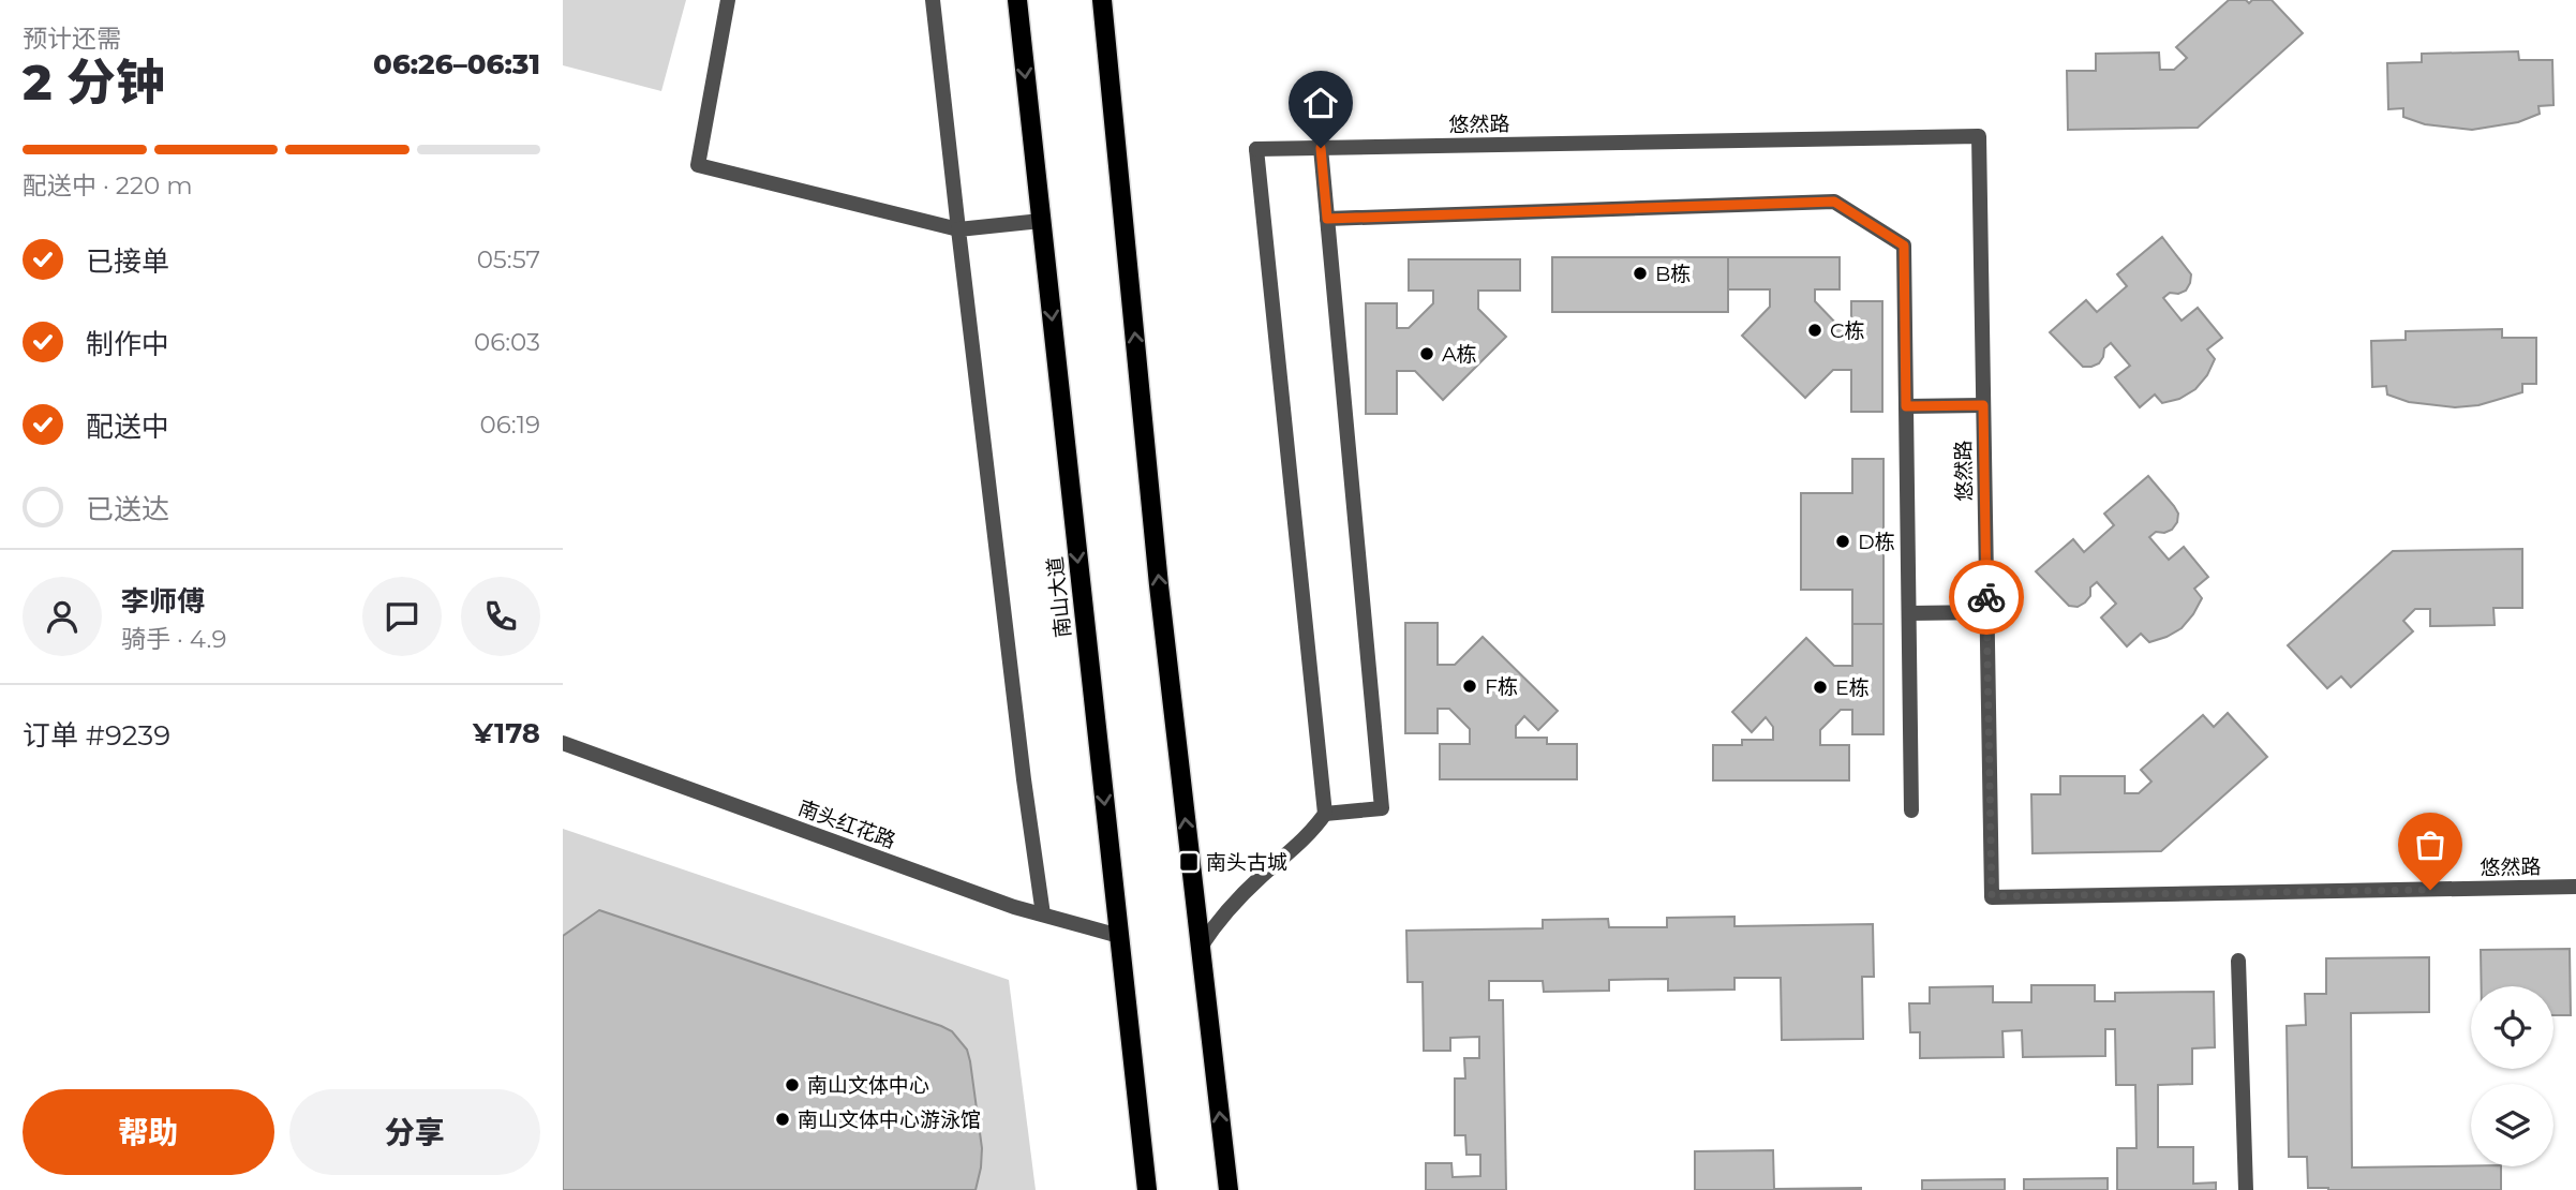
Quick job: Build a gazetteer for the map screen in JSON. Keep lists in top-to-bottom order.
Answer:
{
  "streets": {
    "main road": ["南山大道"],
    "street": ["悠然路", "南头红花路"]
  },
  "crossings": [
    ["南山大道", "南头红花路"]
  ],
  "places": {
    "other": [
      "B栋",
      "C栋",
      "A栋",
      "D栋",
      "F栋",
      "E栋",
      "南山文体中心",
      "南山文体中心游泳馆"
    ],
    "transit": ["南头古城"]
  },
  "page": {
    "heading": ["2 分钟", "预计还需", "06:26–06:31"],
    "panel": [
      "李师傅",
      "骑手 · 4.9",
      "订单 #9239",
      "¥178"
    ],
    "bar": "配送中 · 220 m",
    "list": [
      ["已接单", "05:57"],
      ["制作中", "06:03"],
      ["配送中", "06:19"],
      "已送达"
    ],
    "buttons": ["帮助", "分享"]
  }
}
